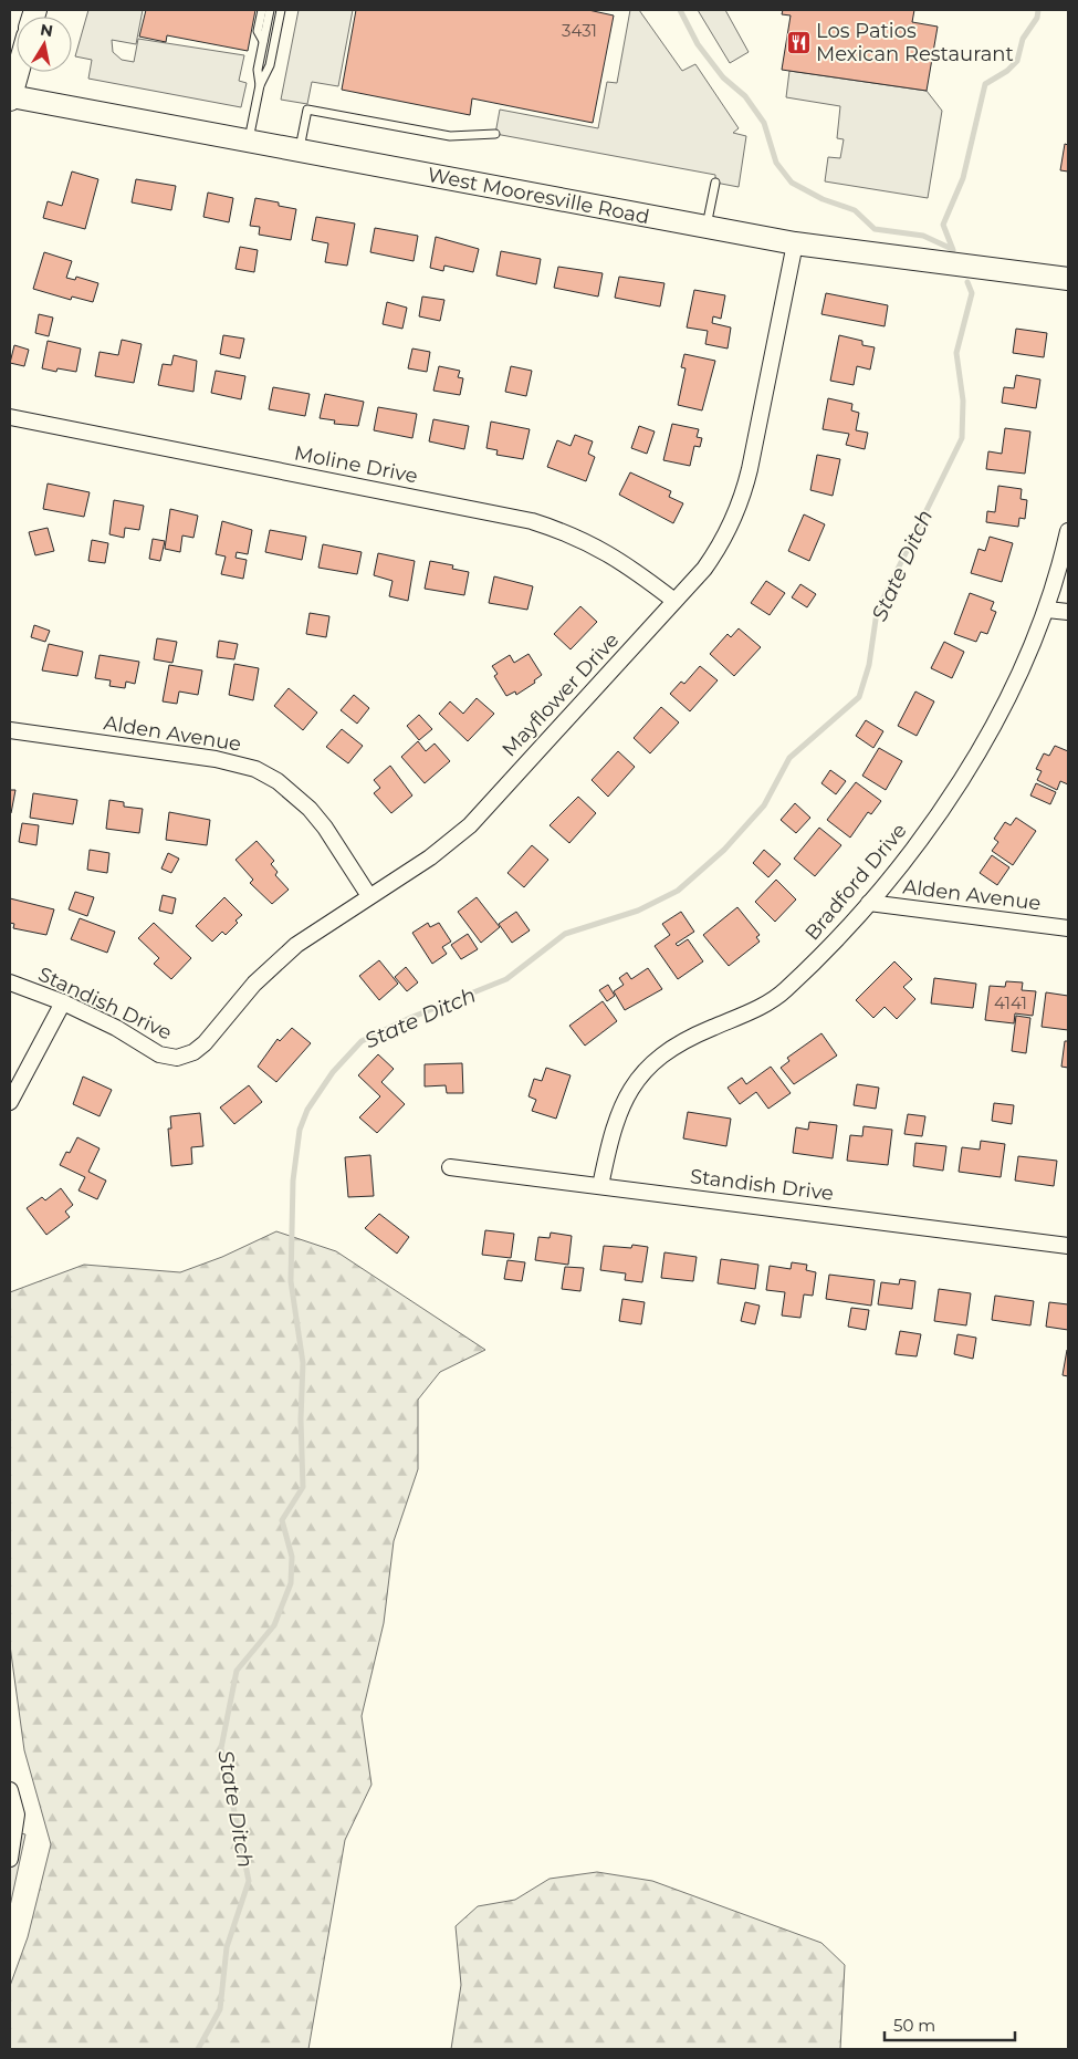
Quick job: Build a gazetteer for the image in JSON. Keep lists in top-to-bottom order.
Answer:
{
  "streets": {
    "main road": ["West Mooresville Road"],
    "street": [
      "Moline Drive",
      "Mayflower Drive",
      "Alden Avenue",
      "Bradford Drive",
      "Standish Drive"
    ]
  },
  "crossings": [
    ["West Mooresville Road", "Mayflower Drive"],
    ["Moline Drive", "Mayflower Drive"],
    ["Mayflower Drive", "Alden Avenue"],
    ["Mayflower Drive", "Standish Drive"],
    ["Alden Avenue", "Bradford Drive"],
    ["Bradford Drive", "Standish Drive"]
  ],
  "water": ["State Ditch"],
  "places": {
    "restaurant": ["Los Patios Mexican Restaurant"]
  },
  "house_numbers": ["3431", "4141"],
  "scale_bar": "50 m",
  "north": "top"
}
